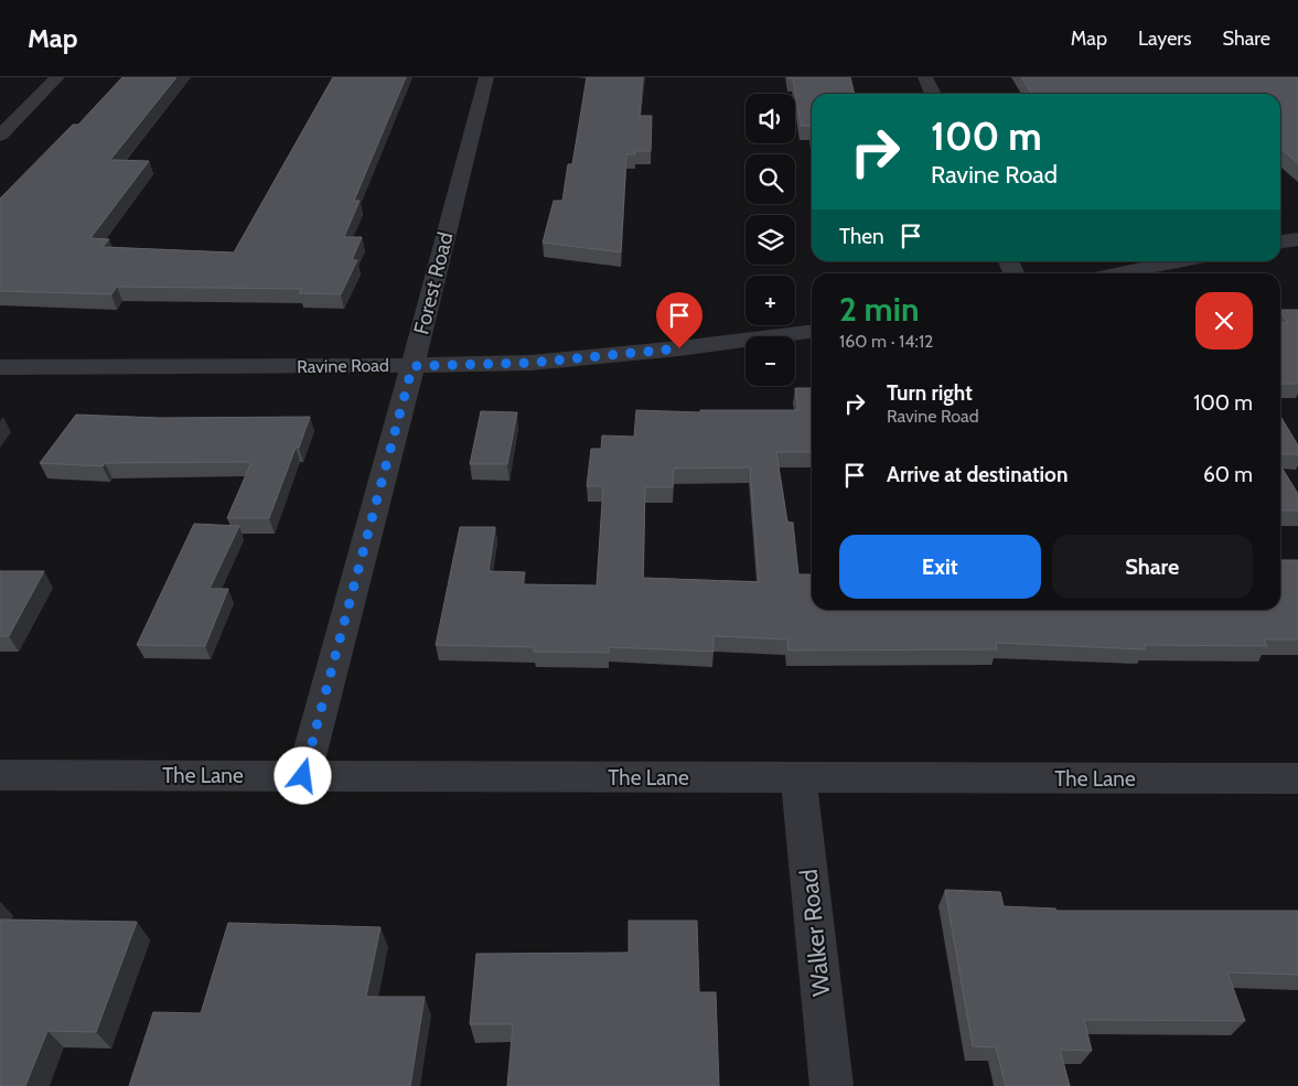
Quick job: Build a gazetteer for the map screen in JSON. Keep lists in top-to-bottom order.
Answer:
{
  "streets": {
    "street": [
      "Forest Road",
      "Ravine Road",
      "The Lane",
      "Walker Road"
    ]
  },
  "crossings": [
    ["Forest Road", "Ravine Road"],
    ["Forest Road", "The Lane"],
    ["The Lane", "Walker Road"]
  ],
  "page": {
    "header": "Map",
    "nav": ["Map", "Layers", "Share"],
    "map_buttons": ["+", "−"],
    "turn": ["100 m", "Ravine Road"],
    "then": "Then",
    "heading": ["2 min", "160 m · 14:12"],
    "list": [
      {
        "name": "Turn right",
        "note": "Ravine Road",
        "value": "100 m"
      },
      {
        "name": "Arrive at destination",
        "value": "60 m"
      }
    ],
    "buttons": ["Exit", "Share"]
  }
}
